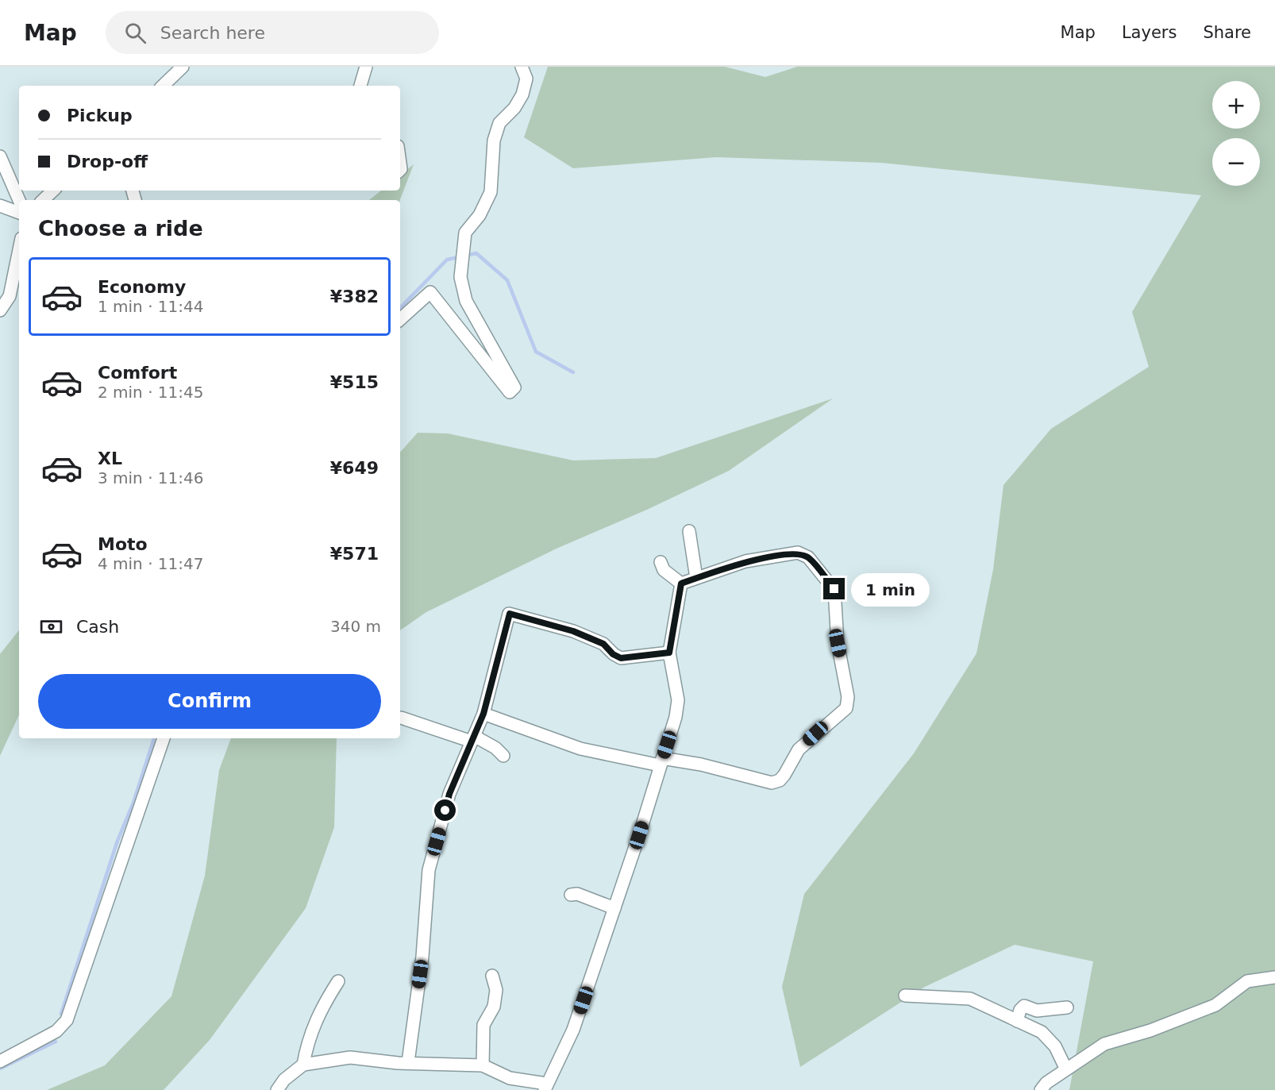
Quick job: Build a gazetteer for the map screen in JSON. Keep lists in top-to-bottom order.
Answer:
{
  "page": {
    "header": "Map",
    "search": "Search here",
    "nav": ["Map", "Layers", "Share"],
    "map_buttons": ["+", "−"],
    "banner": ["Pickup", "Drop-off"],
    "heading": "Choose a ride",
    "list": [
      {
        "name": "Economy",
        "note": "1 min · 11:44",
        "value": "¥382"
      },
      {
        "name": "Comfort",
        "note": "2 min · 11:45",
        "value": "¥515"
      },
      {
        "name": "XL",
        "note": "3 min · 11:46",
        "value": "¥649"
      },
      {
        "name": "Moto",
        "note": "4 min · 11:47",
        "value": "¥571"
      }
    ],
    "bubble": "1 min",
    "pay": ["Cash", "340 m"],
    "buttons": "Confirm"
  }
}
